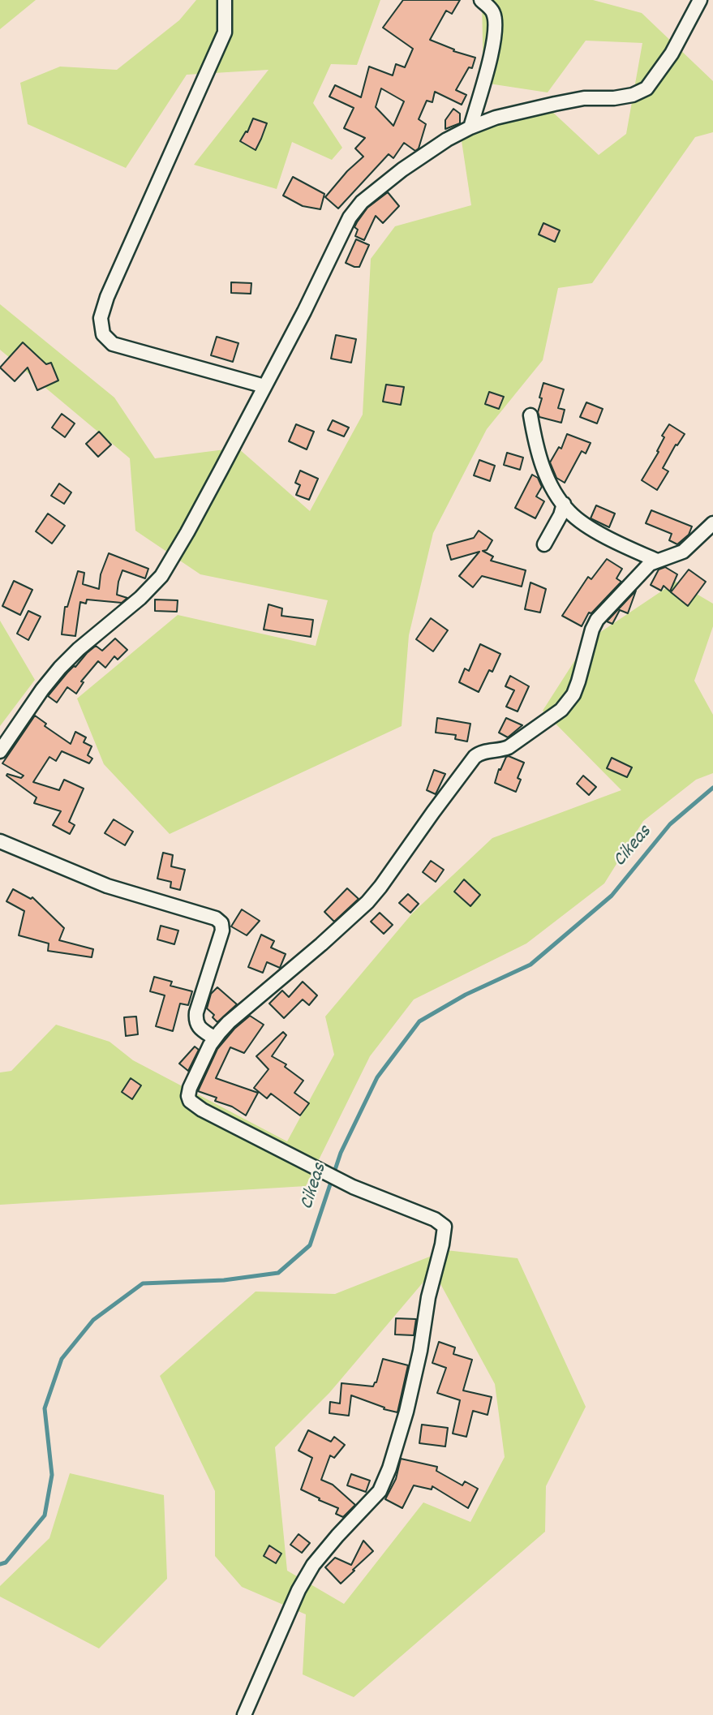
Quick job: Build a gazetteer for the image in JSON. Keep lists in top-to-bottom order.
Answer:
{
  "water": ["Cikeas"]
}
